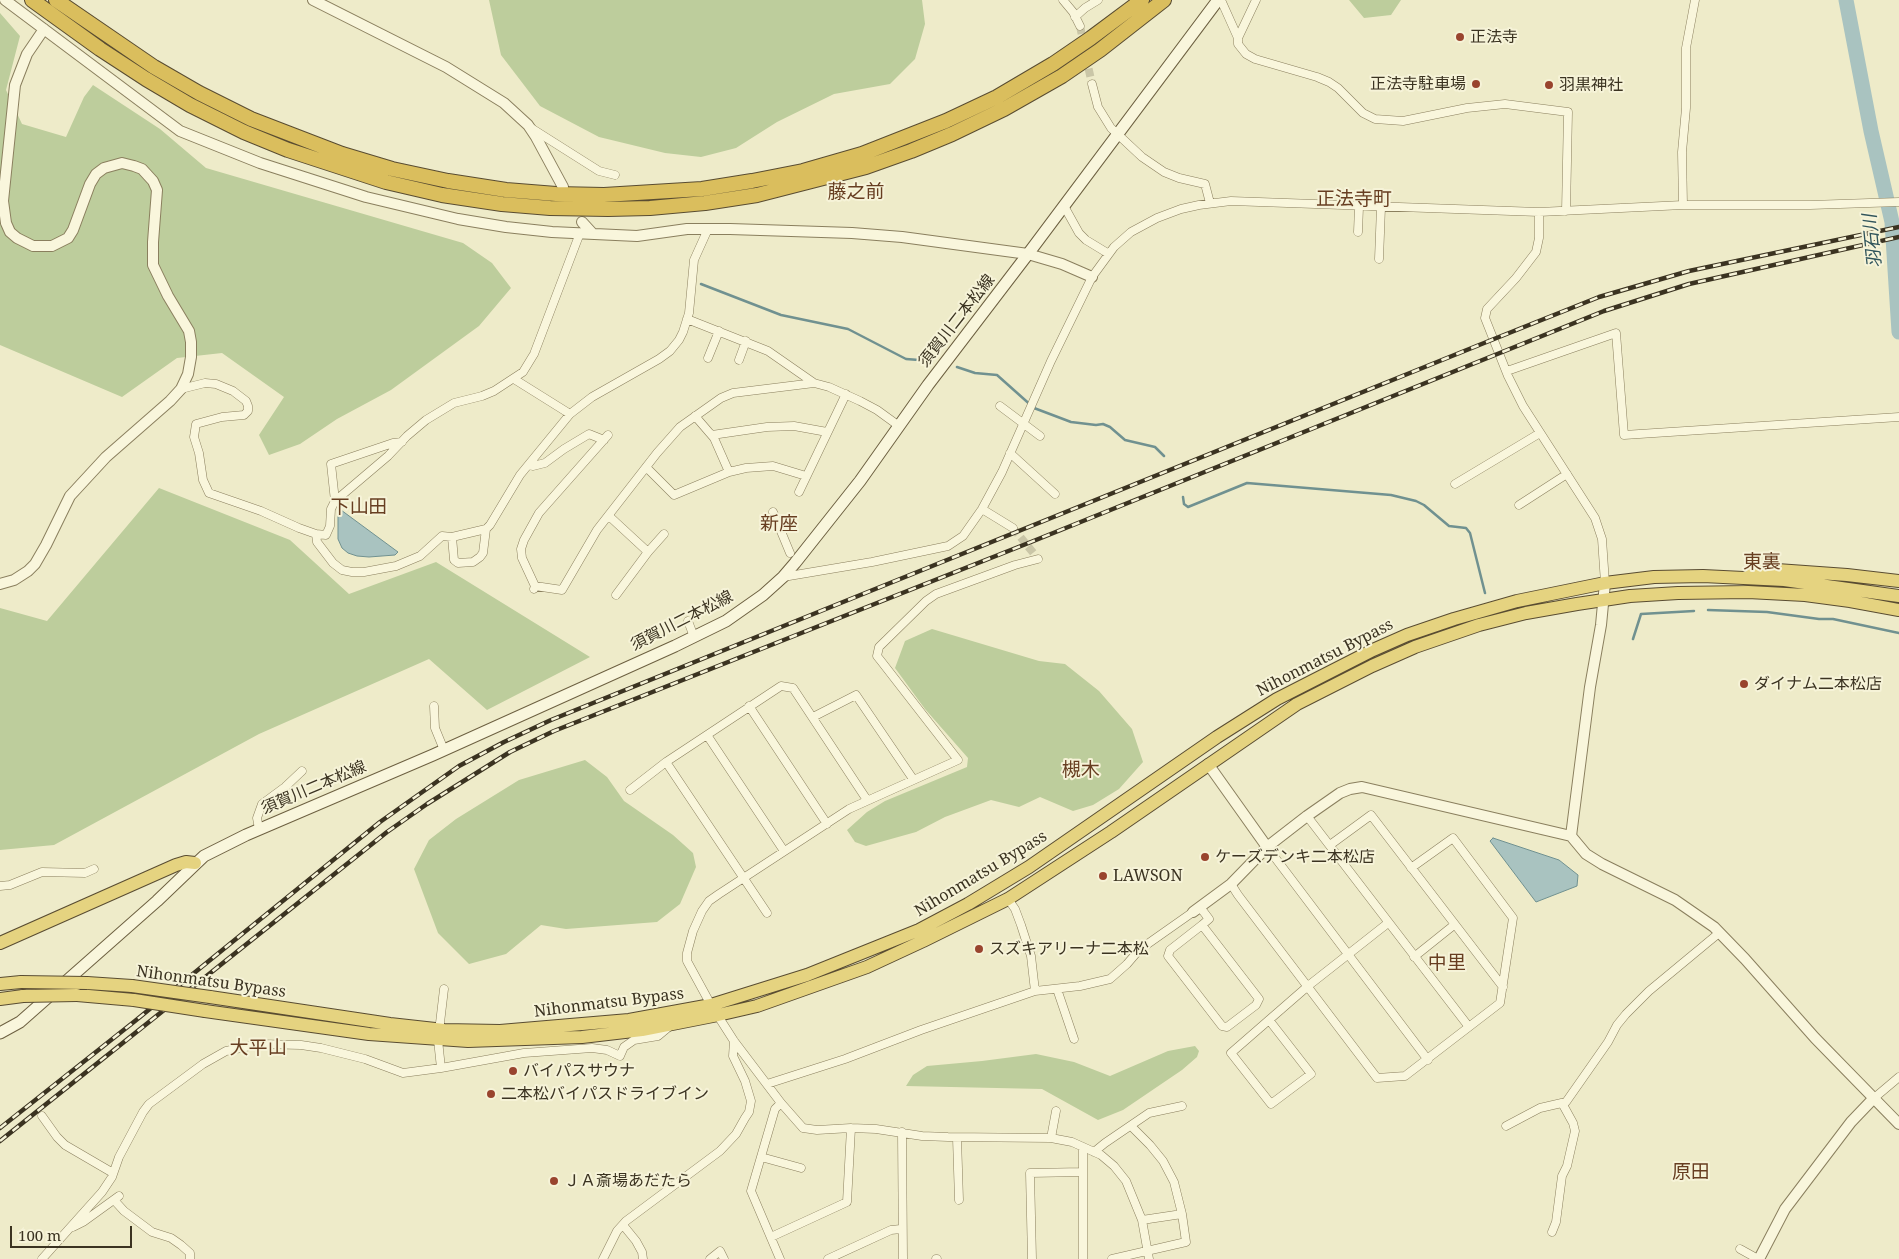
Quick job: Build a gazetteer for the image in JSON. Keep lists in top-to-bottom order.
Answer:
{
  "streets": {
    "highway": ["Nihonmatsu Bypass"],
    "main road": ["須賀川二本松線"]
  },
  "districts": [
    "藤之前",
    "正法寺町",
    "下山田",
    "新座",
    "東裏",
    "槻木",
    "中里",
    "大平山",
    "原田"
  ],
  "water": ["羽石川"],
  "places": [
    "正法寺",
    "正法寺駐車場",
    "羽黒神社",
    "ダイナム二本松店",
    "ケーズデンキ二本松店",
    "LAWSON",
    "スズキアリーナ二本松",
    "バイパスサウナ",
    "二本松バイパスドライブイン",
    "ＪＡ斎場あだたら"
  ],
  "scale_bar": "100 m"
}
